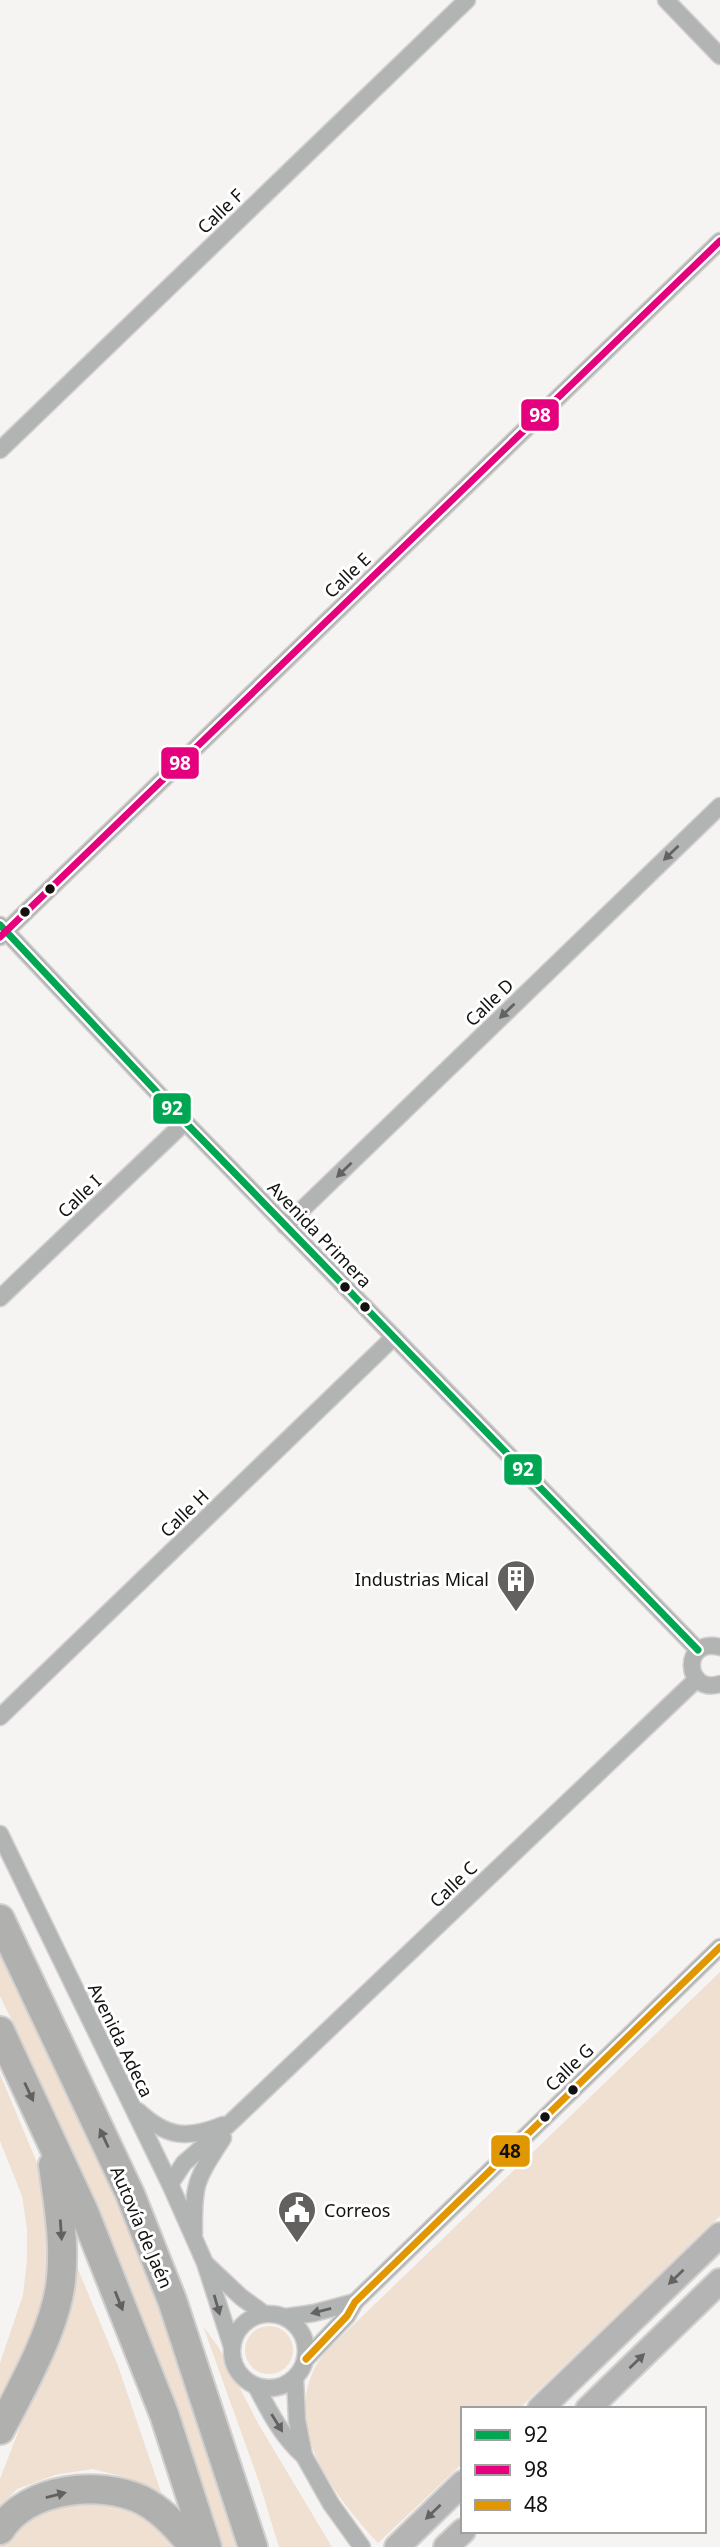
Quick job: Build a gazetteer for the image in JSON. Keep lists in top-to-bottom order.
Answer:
{
  "streets": {
    "highway": ["Autovía de Jaén"],
    "street": [
      "Calle F",
      "Calle E",
      "Calle D",
      "Calle I",
      "Avenida Primera",
      "Calle H",
      "Calle C",
      "Avenida Adeca",
      "Calle G"
    ]
  },
  "crossings": [
    ["Calle E", "Avenida Primera"],
    ["Calle D", "Avenida Primera"],
    ["Calle I", "Avenida Primera"],
    ["Avenida Primera", "Calle H"],
    ["Calle C", "Avenida Adeca"],
    ["Avenida Adeca", "Calle G"]
  ],
  "one_way": ["Calle D"],
  "places": {
    "building": ["Industrias Mical"],
    "public building": ["Correos"]
  },
  "lines": ["transit line 98", "transit line 92", "transit line 48"],
  "legend": ["92", "98", "48"]
}
